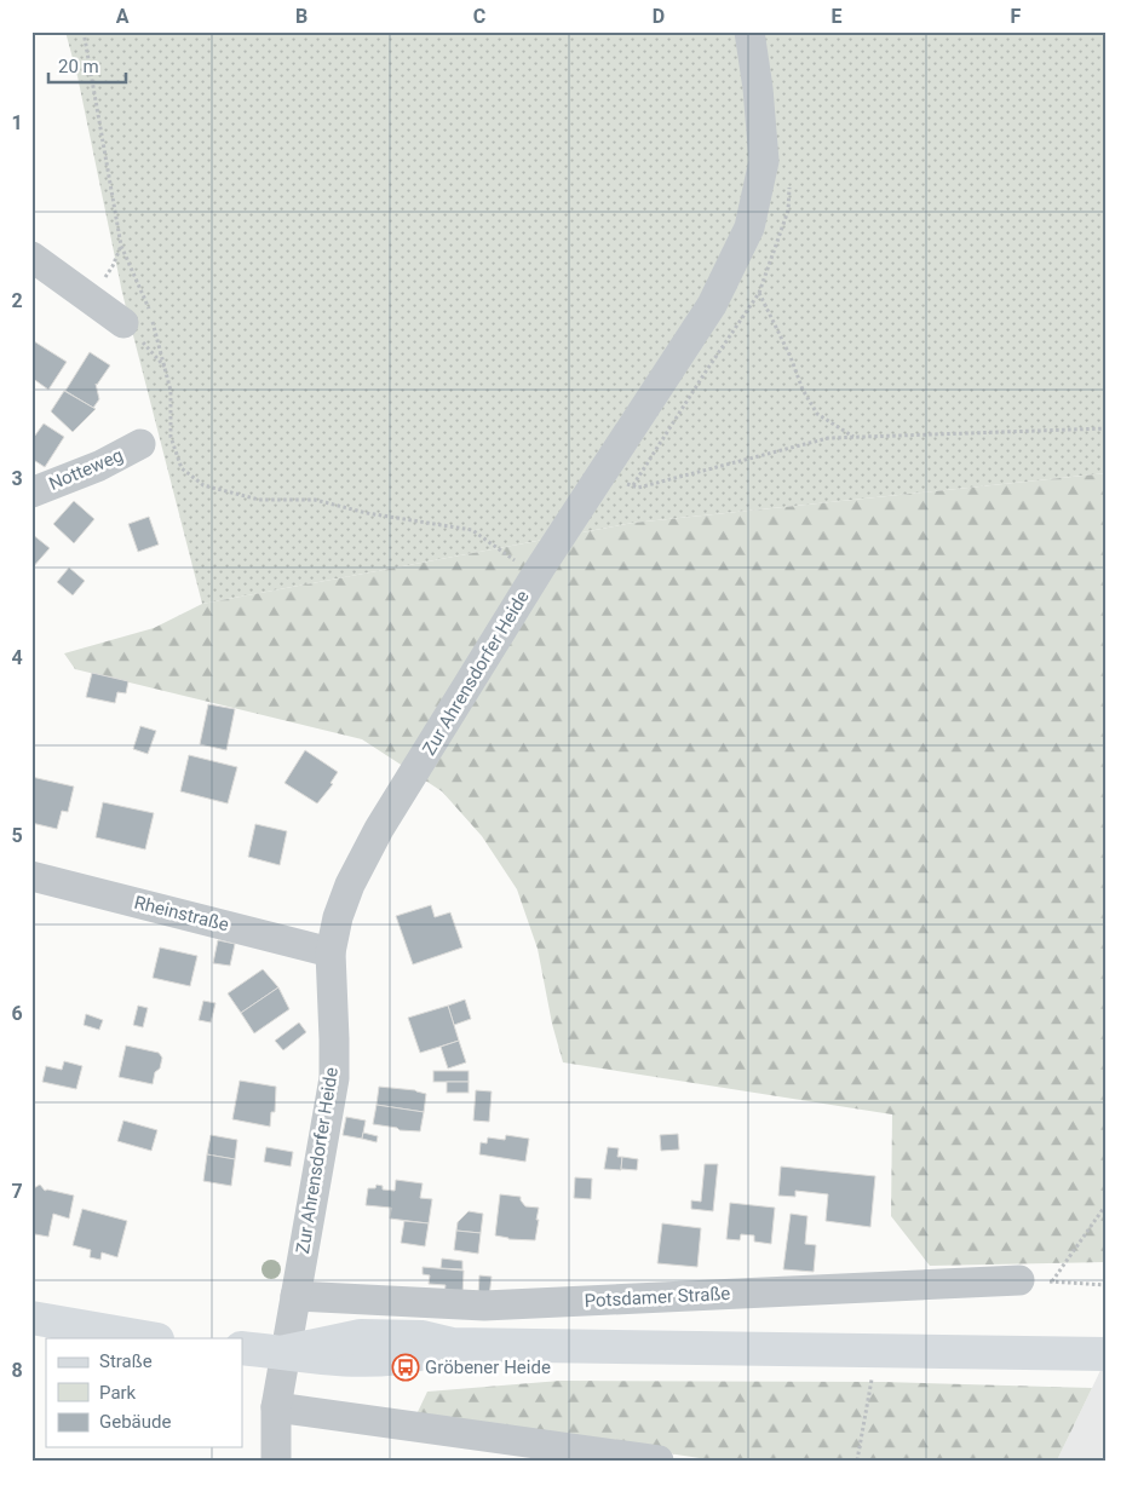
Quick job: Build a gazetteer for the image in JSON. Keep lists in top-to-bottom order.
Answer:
{
  "streets": {
    "street": [
      "Notteweg",
      "Zur Ahrensdorfer Heide",
      "Rheinstraße",
      "Potsdamer Straße"
    ]
  },
  "crossings": [
    ["Zur Ahrensdorfer Heide", "Rheinstraße"],
    ["Zur Ahrensdorfer Heide", "Potsdamer Straße"]
  ],
  "places": {
    "bus stop": ["Gröbener Heide"]
  },
  "legend": ["Straße", "Park", "Gebäude"],
  "scale_bar": "20 m",
  "grid": {
    "columns": [
      "A",
      "B",
      "C",
      "D",
      "E",
      "F"
    ],
    "rows": [
      "1",
      "2",
      "3",
      "4",
      "5",
      "6",
      "7",
      "8"
    ]
  }
}
